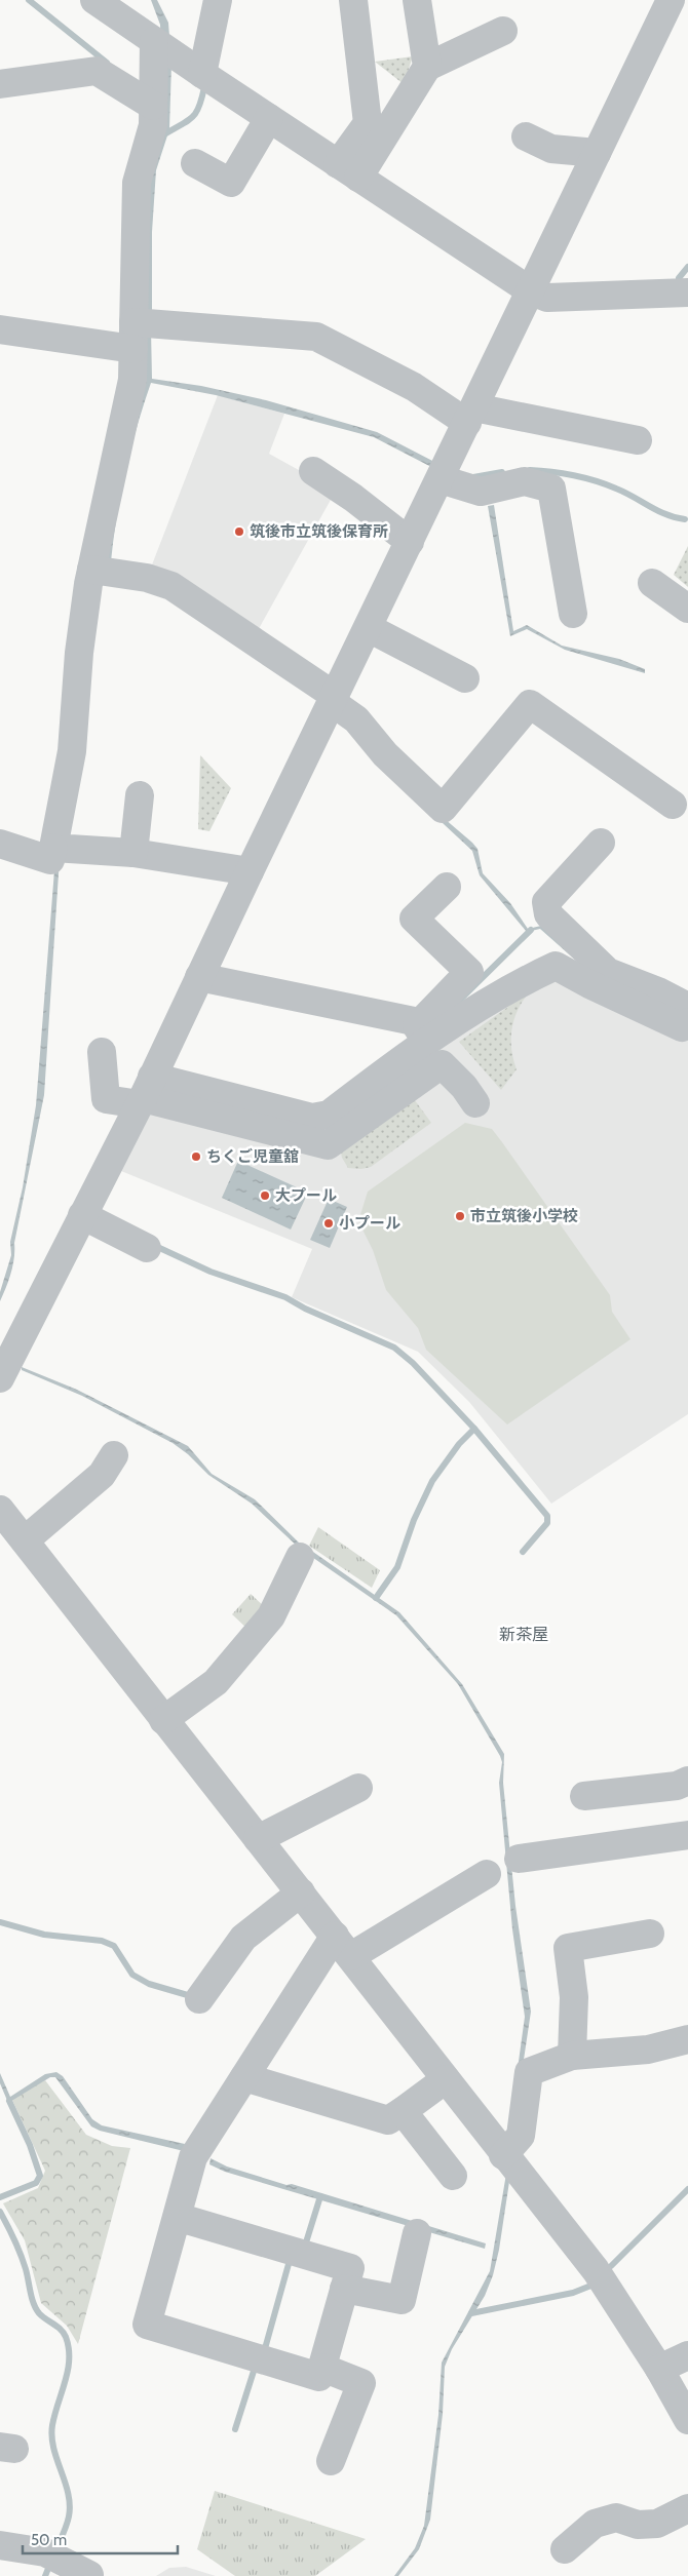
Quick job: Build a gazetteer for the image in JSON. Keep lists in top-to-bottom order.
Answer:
{
  "districts": ["新茶屋"],
  "places": [
    "筑後市立筑後保育所",
    "ちくご児童舘",
    "大プール",
    "市立筑後小学校",
    "小プール"
  ],
  "scale_bar": "50 m"
}
